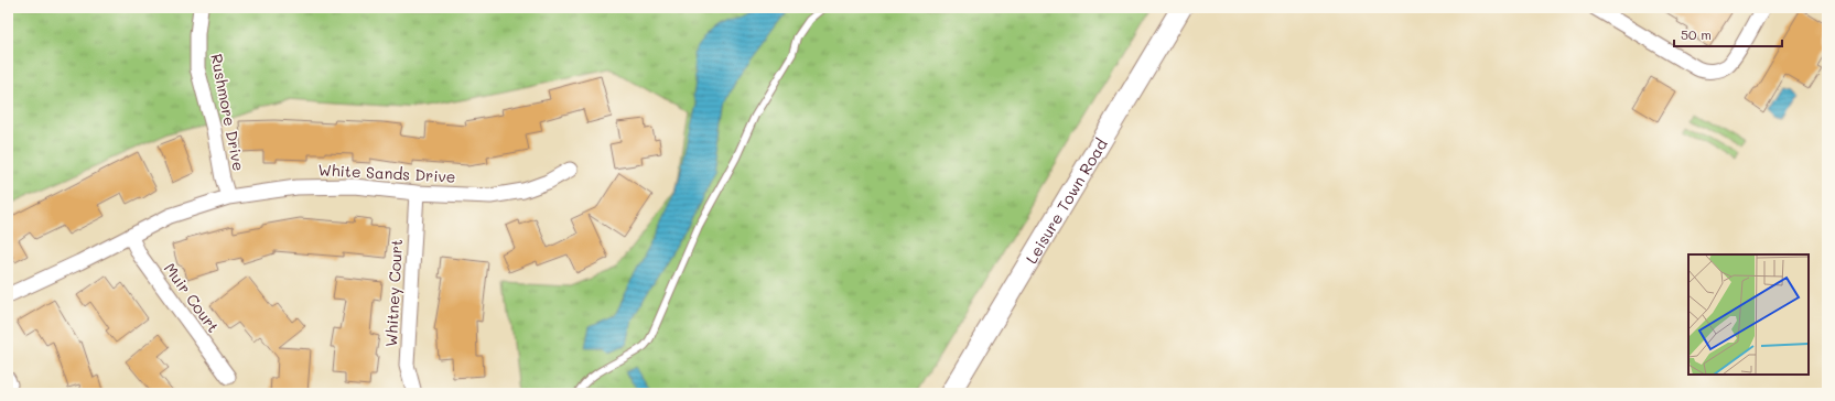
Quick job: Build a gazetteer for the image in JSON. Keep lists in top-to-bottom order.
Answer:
{
  "streets": {
    "main road": ["Leisure Town Road"],
    "street": [
      "Rushmore Drive",
      "White Sands Drive",
      "Whitney Court",
      "Muir Court"
    ]
  },
  "crossings": [
    ["Rushmore Drive", "White Sands Drive"],
    ["White Sands Drive", "Whitney Court"],
    ["White Sands Drive", "Muir Court"]
  ],
  "scale_bar": "50 m"
}
